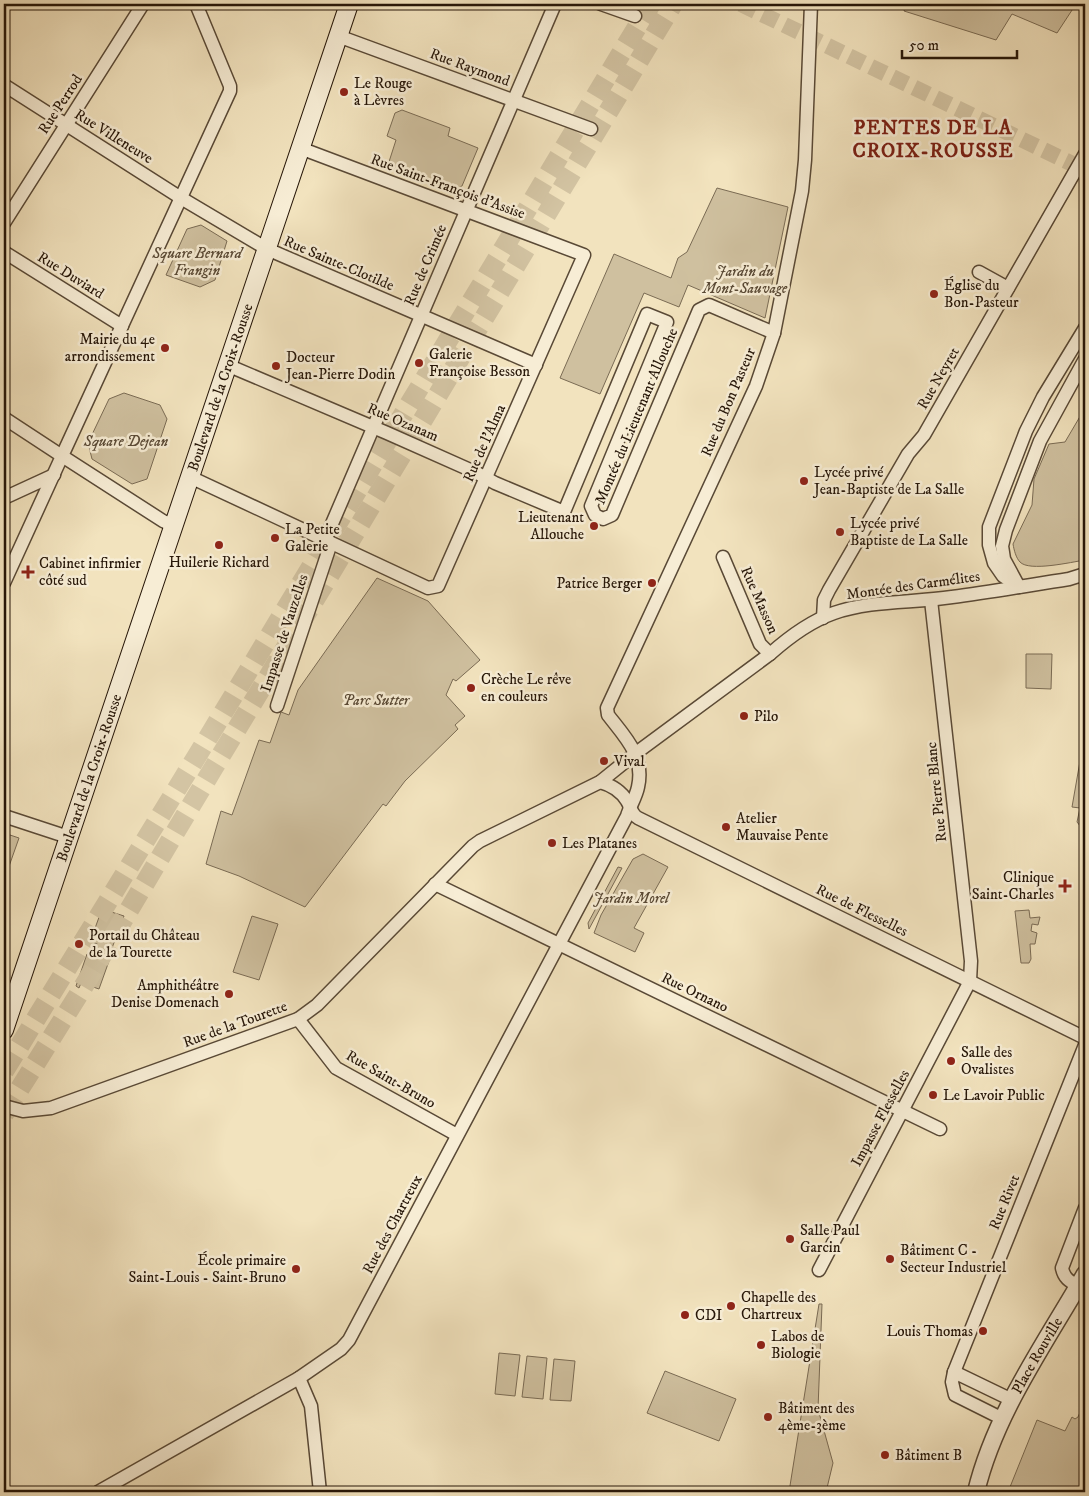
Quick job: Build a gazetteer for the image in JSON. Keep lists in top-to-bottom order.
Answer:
{
  "streets": {
    "main road": ["Boulevard de la Croix-Rousse"],
    "street": [
      "Rue Raymond",
      "Rue Perrod",
      "Rue Villeneuve",
      "Rue Saint-François d'Assise",
      "Rue Sainte-Clotilde",
      "Rue de Crimée",
      "Rue Duviard",
      "Rue Neyret",
      "Rue du Bon Pasteur",
      "Montée du Lieutenant Allouche",
      "Rue Ozanam",
      "Rue de l'Alma",
      "Montée des Carmélites",
      "Rue Masson",
      "Impasse de Vauzelles",
      "Rue Pierre Blanc",
      "Rue de Flesselles",
      "Rue Ornano",
      "Rue de la Tourette",
      "Rue Saint-Bruno",
      "Impasse Flesselles",
      "Rue Rivet",
      "Rue des Chartreux",
      "Place Rouville"
    ]
  },
  "crossings": [
    ["Rue Raymond", "Rue de Crimée"],
    ["Rue Raymond", "Boulevard de la Croix-Rousse"],
    ["Rue Perrod", "Rue Villeneuve"],
    ["Rue Saint-François d'Assise", "Rue de Crimée"],
    ["Rue Saint-François d'Assise", "Boulevard de la Croix-Rousse"],
    ["Rue Saint-François d'Assise", "Rue de l'Alma"],
    ["Rue Sainte-Clotilde", "Rue de Crimée"],
    ["Rue Sainte-Clotilde", "Boulevard de la Croix-Rousse"],
    ["Rue Sainte-Clotilde", "Rue de l'Alma"],
    ["Rue de Crimée", "Rue Ozanam"],
    ["Rue de Crimée", "Rue de l'Alma"],
    ["Rue de Crimée", "Impasse de Vauzelles"],
    ["Rue Neyret", "Montée des Carmélites"],
    ["Boulevard de la Croix-Rousse", "Rue Ozanam"],
    ["Rue du Bon Pasteur", "Montée du Lieutenant Allouche"],
    ["Rue du Bon Pasteur", "Montée des Carmélites"],
    ["Rue du Bon Pasteur", "Rue des Chartreux"],
    ["Montée du Lieutenant Allouche", "Rue Ozanam"],
    ["Rue Ozanam", "Rue de l'Alma"],
    ["Rue de l'Alma", "Impasse de Vauzelles"],
    ["Montée des Carmélites", "Rue Masson"],
    ["Montée des Carmélites", "Rue Pierre Blanc"],
    ["Montée des Carmélites", "Rue de Flesselles"],
    ["Montée des Carmélites", "Rue de la Tourette"],
    ["Montée des Carmélites", "Rue des Chartreux"],
    ["Rue Pierre Blanc", "Rue de Flesselles"],
    ["Rue Pierre Blanc", "Impasse Flesselles"],
    ["Rue de Flesselles", "Rue de la Tourette"],
    ["Rue de Flesselles", "Impasse Flesselles"],
    ["Rue de Flesselles", "Rue des Chartreux"],
    ["Rue Ornano", "Rue de la Tourette"],
    ["Rue Ornano", "Impasse Flesselles"],
    ["Rue Ornano", "Rue des Chartreux"],
    ["Rue de la Tourette", "Rue Saint-Bruno"],
    ["Rue Saint-Bruno", "Rue des Chartreux"],
    ["Rue Rivet", "Place Rouville"]
  ],
  "districts": ["PENTES DE LA CROIX-ROUSSE"],
  "parks": [
    "Square Bernard Frangin",
    "Jardin du Mont-Sauvage",
    "Square Dejean",
    "Parc Sutter",
    "Jardin Morel"
  ],
  "places": {
    "other": [
      "Le Rouge à Lèvres",
      "Église du Bon-Pasteur",
      "Mairie du 4e arrondissement",
      "Galerie Françoise Besson",
      "Docteur Jean-Pierre Dodin",
      "Lycée privé Jean-Baptiste de La Salle",
      "Lieutenant Allouche",
      "Lycée privé Baptiste de La Salle",
      "La Petite Galerie",
      "Huilerie Richard",
      "Patrice Berger",
      "Crèche Le rêve en couleurs",
      "Pilo",
      "Vival",
      "Atelier Mauvaise Pente",
      "Les Platanes",
      "Portail du Château de la Tourette",
      "Amphithéâtre Denise Domenach",
      "Salle des Ovalistes",
      "Le Lavoir Public",
      "Salle Paul Garcin",
      "Bâtiment C - Secteur Industriel",
      "École primaire Saint-Louis - Saint-Bruno",
      "Chapelle des Chartreux",
      "CDI",
      "Louis Thomas",
      "Labos de Biologie",
      "Bâtiment des 4ème-3ème",
      "Bâtiment B"
    ],
    "health": ["Cabinet infirmier côté sud", "Clinique Saint-Charles"]
  },
  "scale_bar": "50 m"
}
